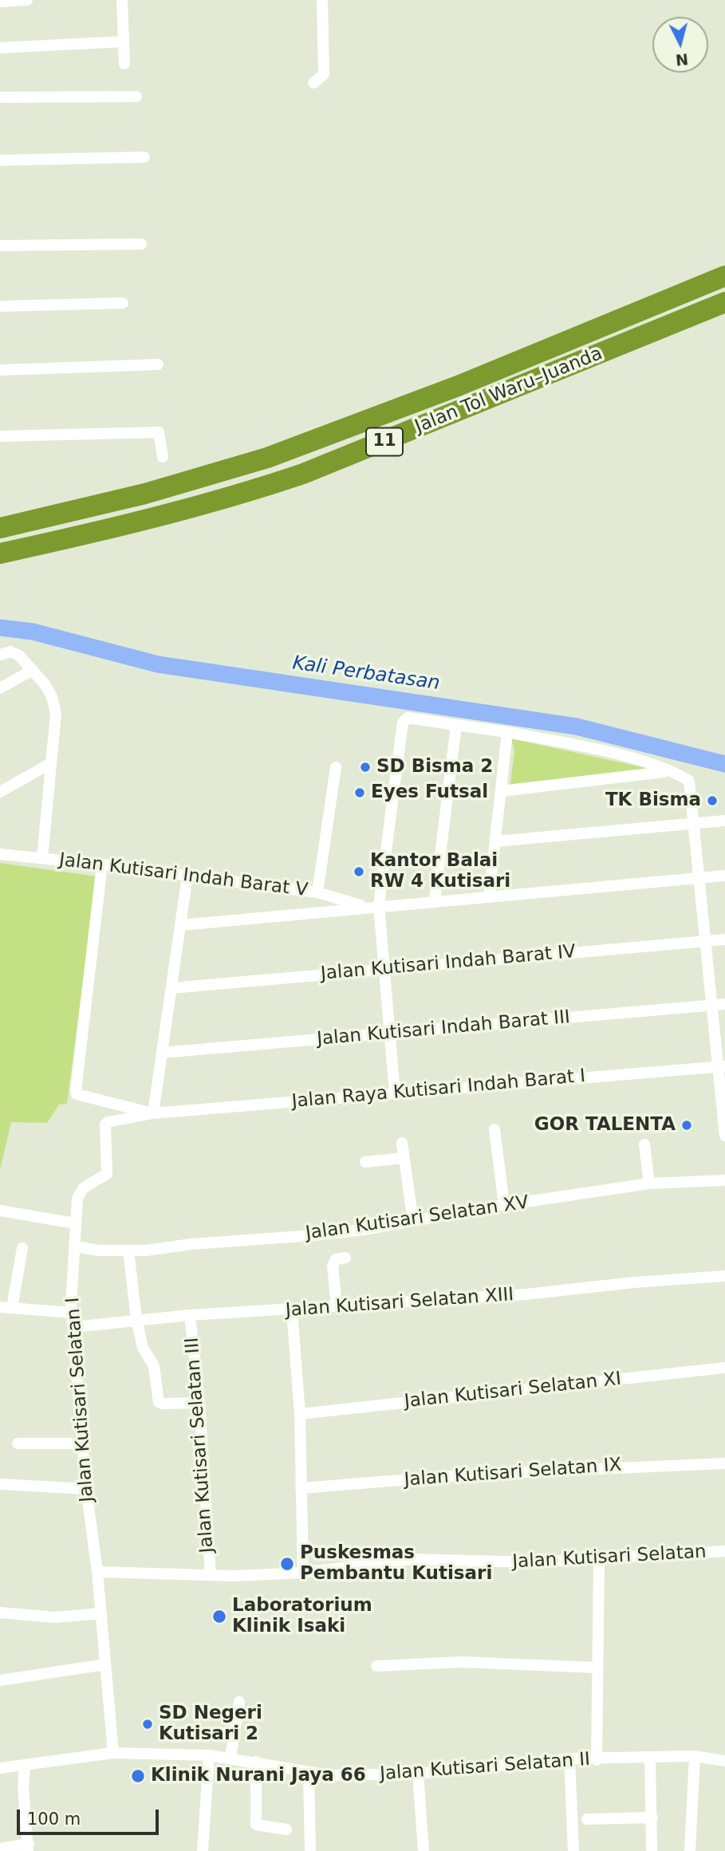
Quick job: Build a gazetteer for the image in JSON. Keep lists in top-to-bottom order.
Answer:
{
  "streets": {
    "highway": ["Jalan Tol Waru–Juanda", "11"],
    "street": [
      "Jalan Kutisari Indah Barat V",
      "Jalan Kutisari Indah Barat IV",
      "Jalan Kutisari Indah Barat III",
      "Jalan Raya Kutisari Indah Barat I",
      "Jalan Kutisari Selatan XV",
      "Jalan Kutisari Selatan XIII",
      "Jalan Kutisari Selatan XI",
      "Jalan Kutisari Selatan I",
      "Jalan Kutisari Selatan III",
      "Jalan Kutisari Selatan IX",
      "Jalan Kutisari Selatan",
      "Jalan Kutisari Selatan II"
    ]
  },
  "crossings": [
    ["Jalan Raya Kutisari Indah Barat I", "Jalan Kutisari Selatan I"],
    ["Jalan Kutisari Selatan XV", "Jalan Kutisari Selatan I"],
    ["Jalan Kutisari Selatan XIII", "Jalan Kutisari Selatan I"],
    ["Jalan Kutisari Selatan XIII", "Jalan Kutisari Selatan III"],
    ["Jalan Kutisari Selatan I", "Jalan Kutisari Selatan"],
    ["Jalan Kutisari Selatan III", "Jalan Kutisari Selatan"]
  ],
  "water": ["Kali Perbatasan"],
  "places": [
    "SD Bisma 2",
    "Eyes Futsal",
    "TK Bisma",
    "Kantor Balai RW 4 Kutisari",
    "GOR TALENTA",
    "Puskesmas Pembantu Kutisari",
    "Laboratorium Klinik Isaki",
    "SD Negeri Kutisari 2",
    "Klinik Nurani Jaya 66"
  ],
  "scale_bar": "100 m",
  "north": "bottom"
}
